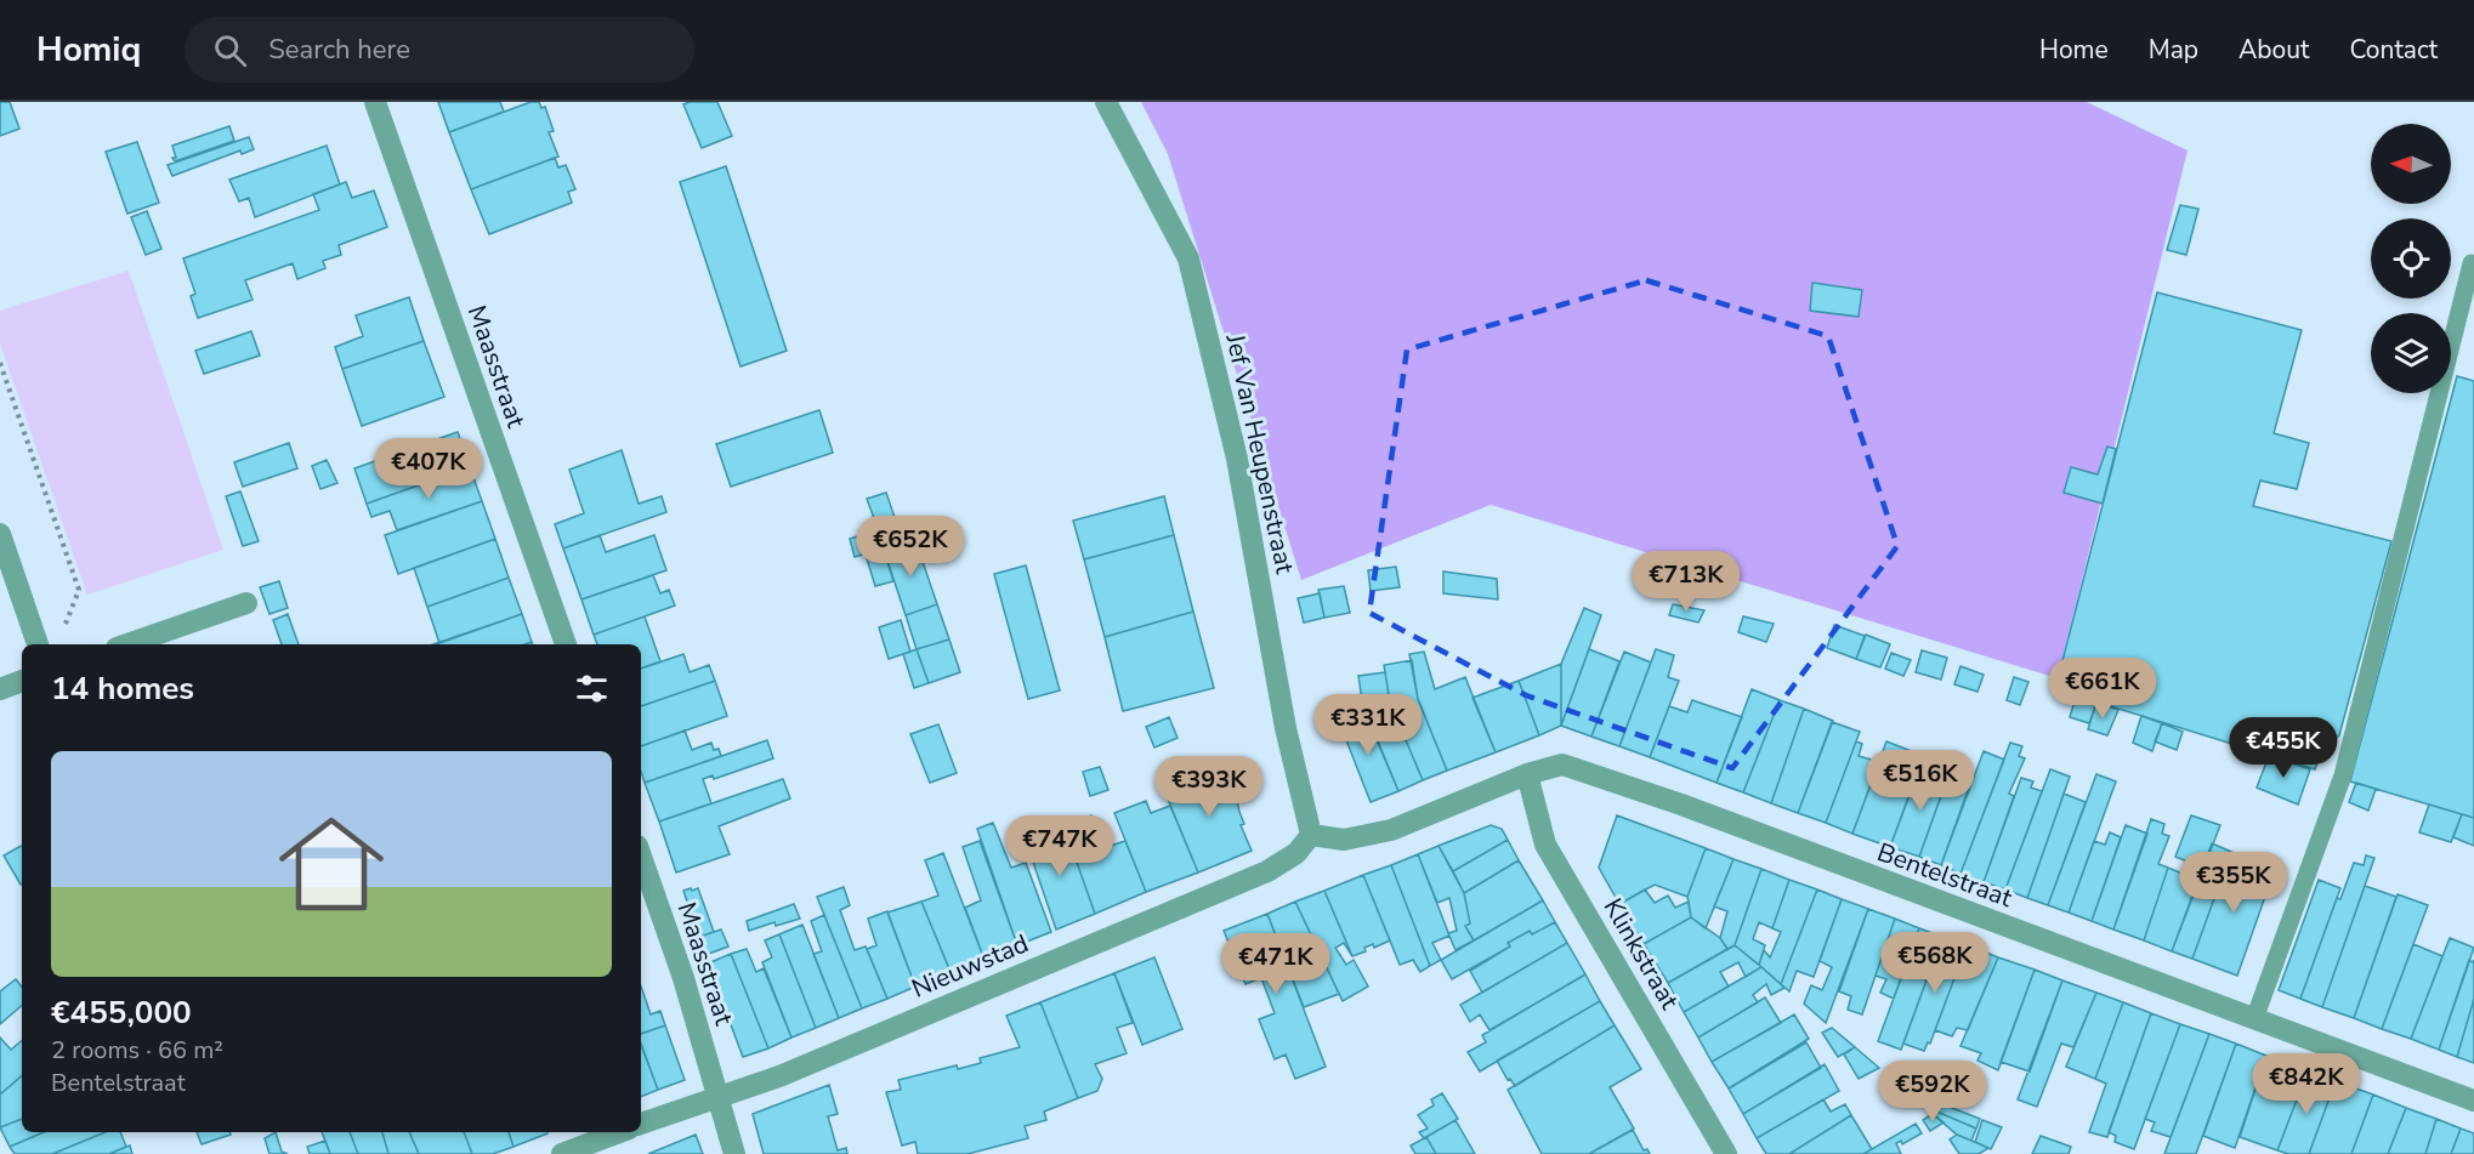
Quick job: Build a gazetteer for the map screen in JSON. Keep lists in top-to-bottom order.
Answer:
{
  "streets": {
    "street": [
      "Maasstraat",
      "Jef Van Heupenstraat",
      "Bentelstraat",
      "Klinkstraat",
      "Nieuwstad"
    ]
  },
  "crossings": [
    ["Maasstraat", "Nieuwstad"],
    ["Jef Van Heupenstraat", "Bentelstraat"],
    ["Jef Van Heupenstraat", "Nieuwstad"],
    ["Bentelstraat", "Klinkstraat"],
    ["Bentelstraat", "Nieuwstad"]
  ],
  "north": "left",
  "page": {
    "header": "Homiq",
    "search": "Search here",
    "nav": [
      "Home",
      "Map",
      "About",
      "Contact"
    ],
    "price": [
      "€407K",
      "€652K",
      "€713K",
      "€661K",
      "€331K",
      "€455K",
      "€516K",
      "€393K",
      "€747K",
      "€355K",
      "€568K",
      "€471K",
      "€842K",
      "€592K"
    ],
    "heading": "14 homes",
    "list": [
      {
        "name": "€455,000",
        "note": "2 rooms · 66 m² · Bentelstraat"
      }
    ]
  }
}
